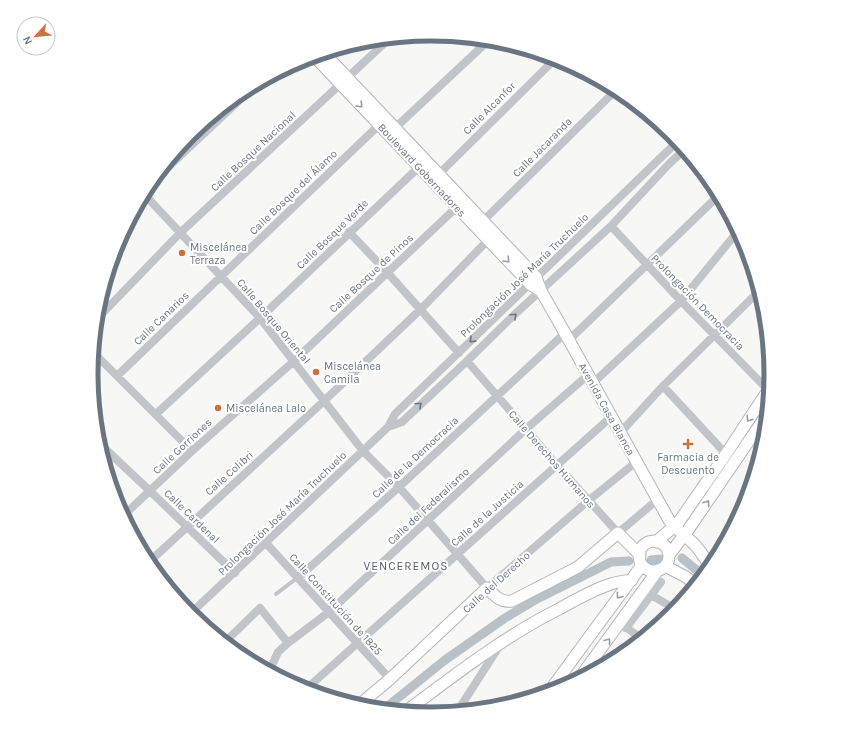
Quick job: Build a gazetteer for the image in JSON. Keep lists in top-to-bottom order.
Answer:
{
  "streets": {
    "main road": [
      "Boulevard Gobernadores",
      "Avenida Casa Blanca",
      "Calle Derechos Humanos",
      "Calle del Derecho"
    ],
    "street": [
      "Calle Alcanfor",
      "Calle Jacaranda",
      "Calle Bosque Nacional",
      "Calle Bosque del Álamo",
      "Calle Bosque Verde",
      "Calle Bosque de Pinos",
      "Prolongación José María Truchuelo",
      "Prolongación Democracia",
      "Calle Canarios",
      "Calle Bosque Oriental",
      "Calle Gorriones",
      "Calle de la Democracia",
      "Calle Colibri",
      "Calle del Federalismo",
      "Calle de la Justicia",
      "Calle Cardenal",
      "Calle Constitución de 1825"
    ]
  },
  "crossings": [
    ["Calle Alcanfor", "Boulevard Gobernadores"],
    ["Calle Jacaranda", "Boulevard Gobernadores"],
    ["Calle Bosque Nacional", "Boulevard Gobernadores"],
    ["Calle Bosque Nacional", "Calle Bosque Oriental"],
    ["Boulevard Gobernadores", "Calle Bosque del Álamo"],
    ["Boulevard Gobernadores", "Calle Bosque Verde"],
    ["Boulevard Gobernadores", "Calle Bosque de Pinos"],
    ["Boulevard Gobernadores", "Prolongación José María Truchuelo"],
    ["Boulevard Gobernadores", "Avenida Casa Blanca"],
    ["Boulevard Gobernadores", "Calle Colibri"],
    ["Calle Bosque del Álamo", "Calle Canarios"],
    ["Calle Bosque del Álamo", "Calle Bosque Oriental"],
    ["Calle Bosque Verde", "Calle Bosque Oriental"],
    ["Calle Bosque de Pinos", "Calle Bosque Oriental"],
    ["Calle Bosque de Pinos", "Calle Gorriones"],
    ["Prolongación José María Truchuelo", "Prolongación Democracia"],
    ["Prolongación José María Truchuelo", "Calle Bosque Oriental"],
    ["Prolongación José María Truchuelo", "Avenida Casa Blanca"],
    ["Prolongación José María Truchuelo", "Calle Derechos Humanos"],
    ["Prolongación José María Truchuelo", "Calle Cardenal"],
    ["Prolongación José María Truchuelo", "Calle Constitución de 1825"],
    ["Prolongación Democracia", "Calle de la Democracia"],
    ["Prolongación Democracia", "Calle del Federalismo"],
    ["Calle Canarios", "Calle Bosque Oriental"],
    ["Calle Bosque Oriental", "Calle Gorriones"],
    ["Calle Bosque Oriental", "Calle de la Democracia"],
    ["Calle Bosque Oriental", "Calle Colibri"],
    ["Calle Bosque Oriental", "Calle del Federalismo"],
    ["Calle Bosque Oriental", "Calle de la Justicia"],
    ["Calle Bosque Oriental", "Calle del Derecho"],
    ["Avenida Casa Blanca", "Calle de la Democracia"],
    ["Avenida Casa Blanca", "Calle del Federalismo"],
    ["Avenida Casa Blanca", "Calle de la Justicia"],
    ["Avenida Casa Blanca", "Calle del Derecho"],
    ["Calle Gorriones", "Calle Cardenal"],
    ["Calle de la Democracia", "Calle Derechos Humanos"],
    ["Calle de la Democracia", "Calle Constitución de 1825"],
    ["Calle Derechos Humanos", "Calle del Federalismo"],
    ["Calle Derechos Humanos", "Calle de la Justicia"],
    ["Calle Derechos Humanos", "Calle del Derecho"],
    ["Calle Colibri", "Calle Cardenal"],
    ["Calle del Federalismo", "Calle Constitución de 1825"],
    ["Calle de la Justicia", "Calle Constitución de 1825"],
    ["Calle del Derecho", "Calle Constitución de 1825"]
  ],
  "districts": ["VENCEREMOS"],
  "places": {
    "other": ["Miscelánea Terraza", "Miscelánea Camila", "Miscelánea Lalo"],
    "health": ["Farmacia de Descuento"]
  },
  "north": "bottom left"
}
